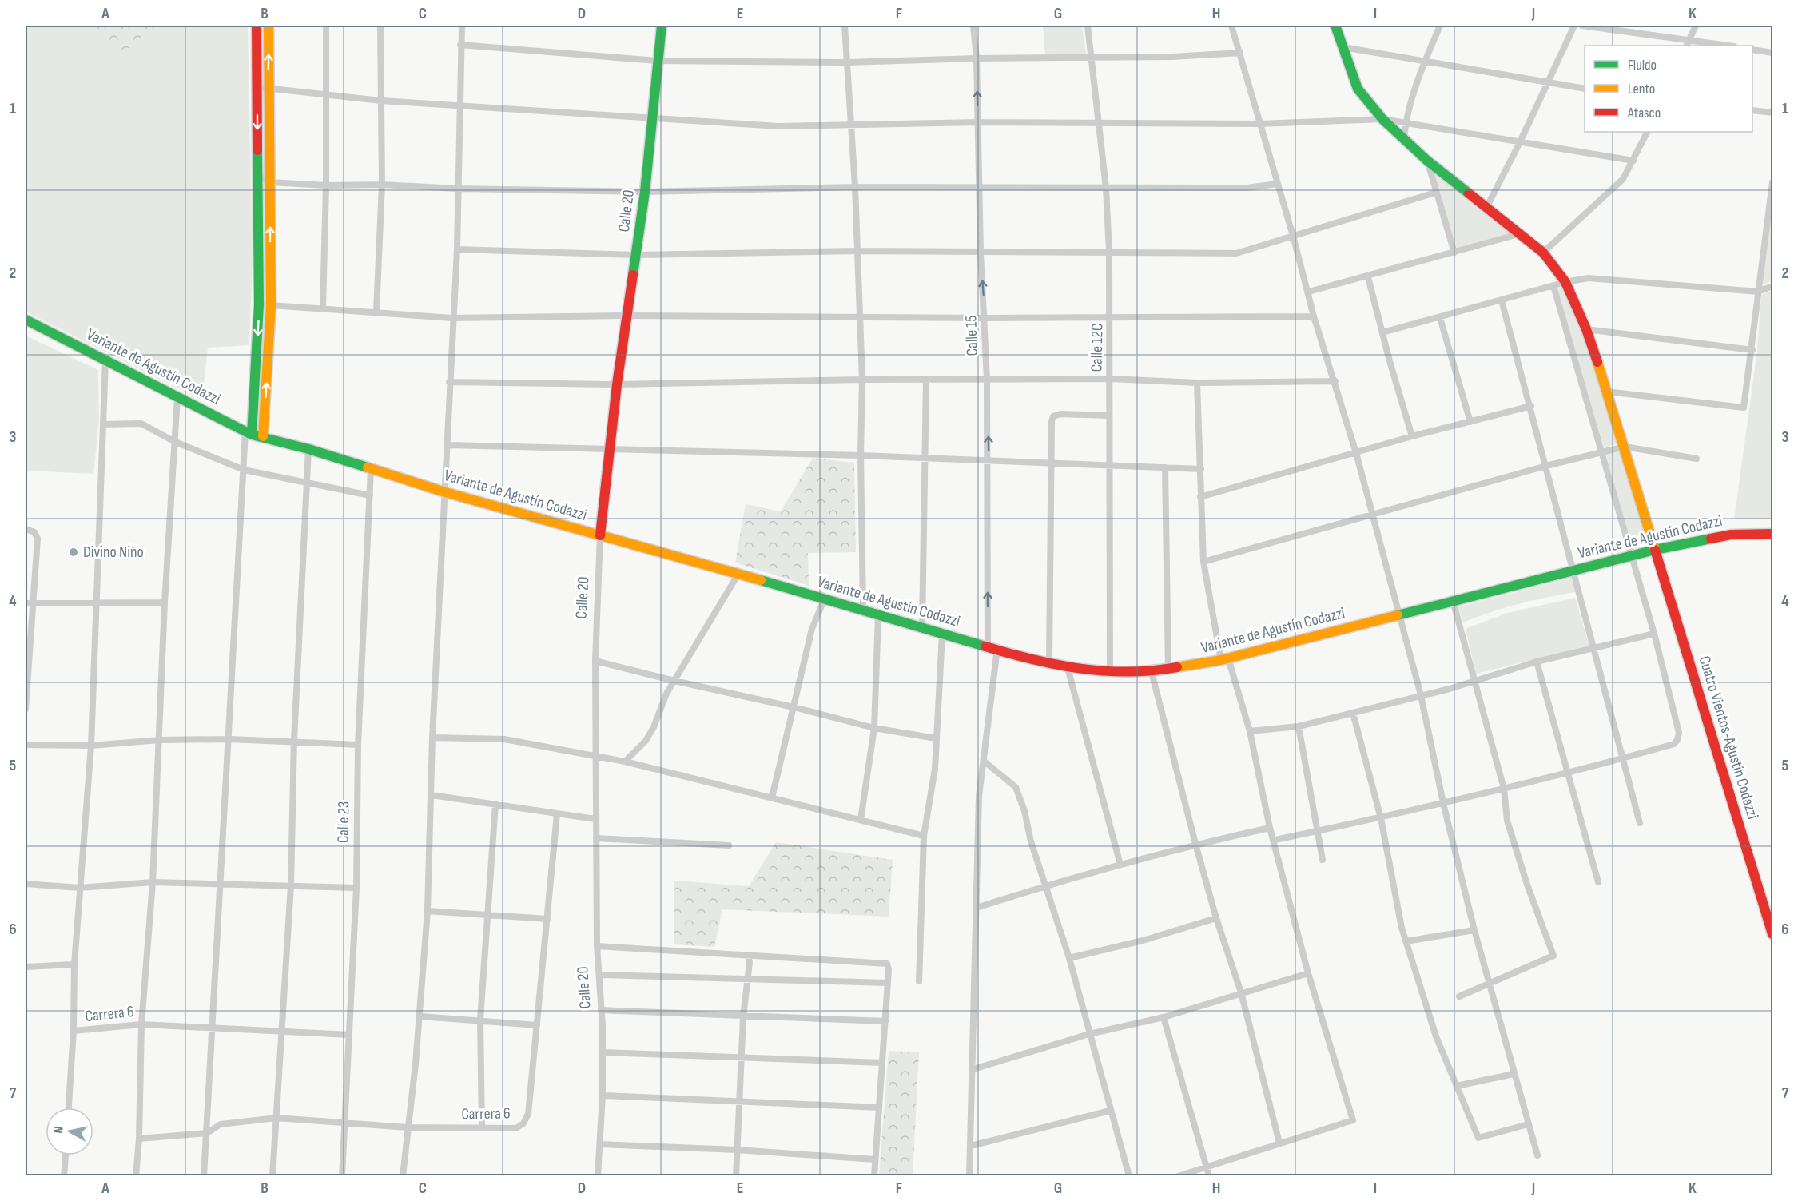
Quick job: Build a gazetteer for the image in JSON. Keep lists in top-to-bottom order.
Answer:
{
  "streets": {
    "main road": ["Calle 20", "Variante de Agustín Codazzi", "Cuatro Vientos-Agustín Codazzi"],
    "street": [
      "Calle 15",
      "Calle 12C",
      "Calle 23",
      "Carrera 6"
    ]
  },
  "crossings": [
    ["Calle 20", "Variante de Agustín Codazzi"],
    ["Calle 15", "Variante de Agustín Codazzi"],
    ["Calle 12C", "Variante de Agustín Codazzi"],
    ["Variante de Agustín Codazzi", "Cuatro Vientos-Agustín Codazzi"],
    ["Variante de Agustín Codazzi", "Calle 23"],
    ["Calle 23", "Carrera 6"]
  ],
  "places": ["Divino Niño"],
  "legend": ["Fluido", "Lento", "Atasco"],
  "north": "left",
  "grid": {
    "columns": [
      "A",
      "B",
      "C",
      "D",
      "E",
      "F",
      "G",
      "H",
      "I",
      "J",
      "K"
    ],
    "rows": [
      "1",
      "2",
      "3",
      "4",
      "5",
      "6",
      "7"
    ]
  }
}
